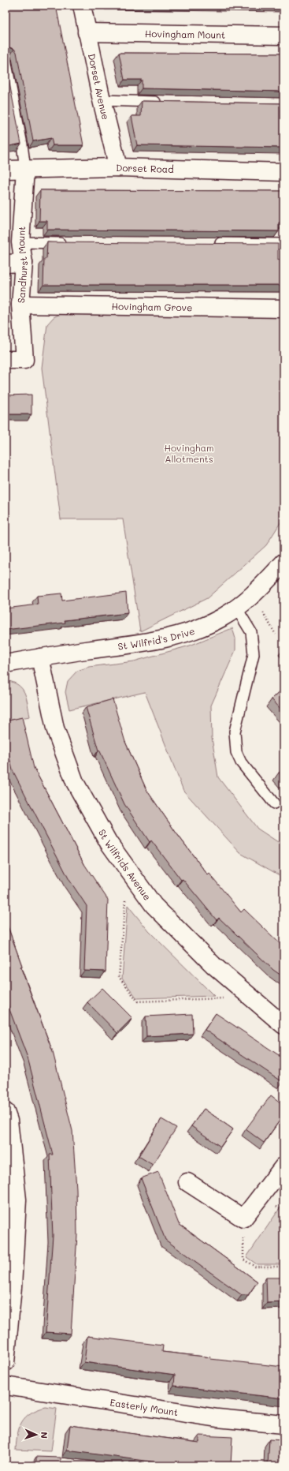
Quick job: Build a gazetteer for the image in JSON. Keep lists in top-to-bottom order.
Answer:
{
  "streets": {
    "street": [
      "Hovingham Mount",
      "Dorset Avenue",
      "Dorset Road",
      "Sandhurst Mount",
      "Hovingham Grove",
      "St Wilfrid's Drive",
      "St Wilfrids Avenue",
      "Easterly Mount"
    ]
  },
  "crossings": [
    ["Hovingham Mount", "Dorset Avenue"],
    ["Dorset Avenue", "Dorset Road"],
    ["Dorset Road", "Sandhurst Mount"],
    ["Sandhurst Mount", "Hovingham Grove"],
    ["St Wilfrid's Drive", "St Wilfrids Avenue"]
  ],
  "parks": ["Hovingham Allotments"],
  "north": "right"
}
